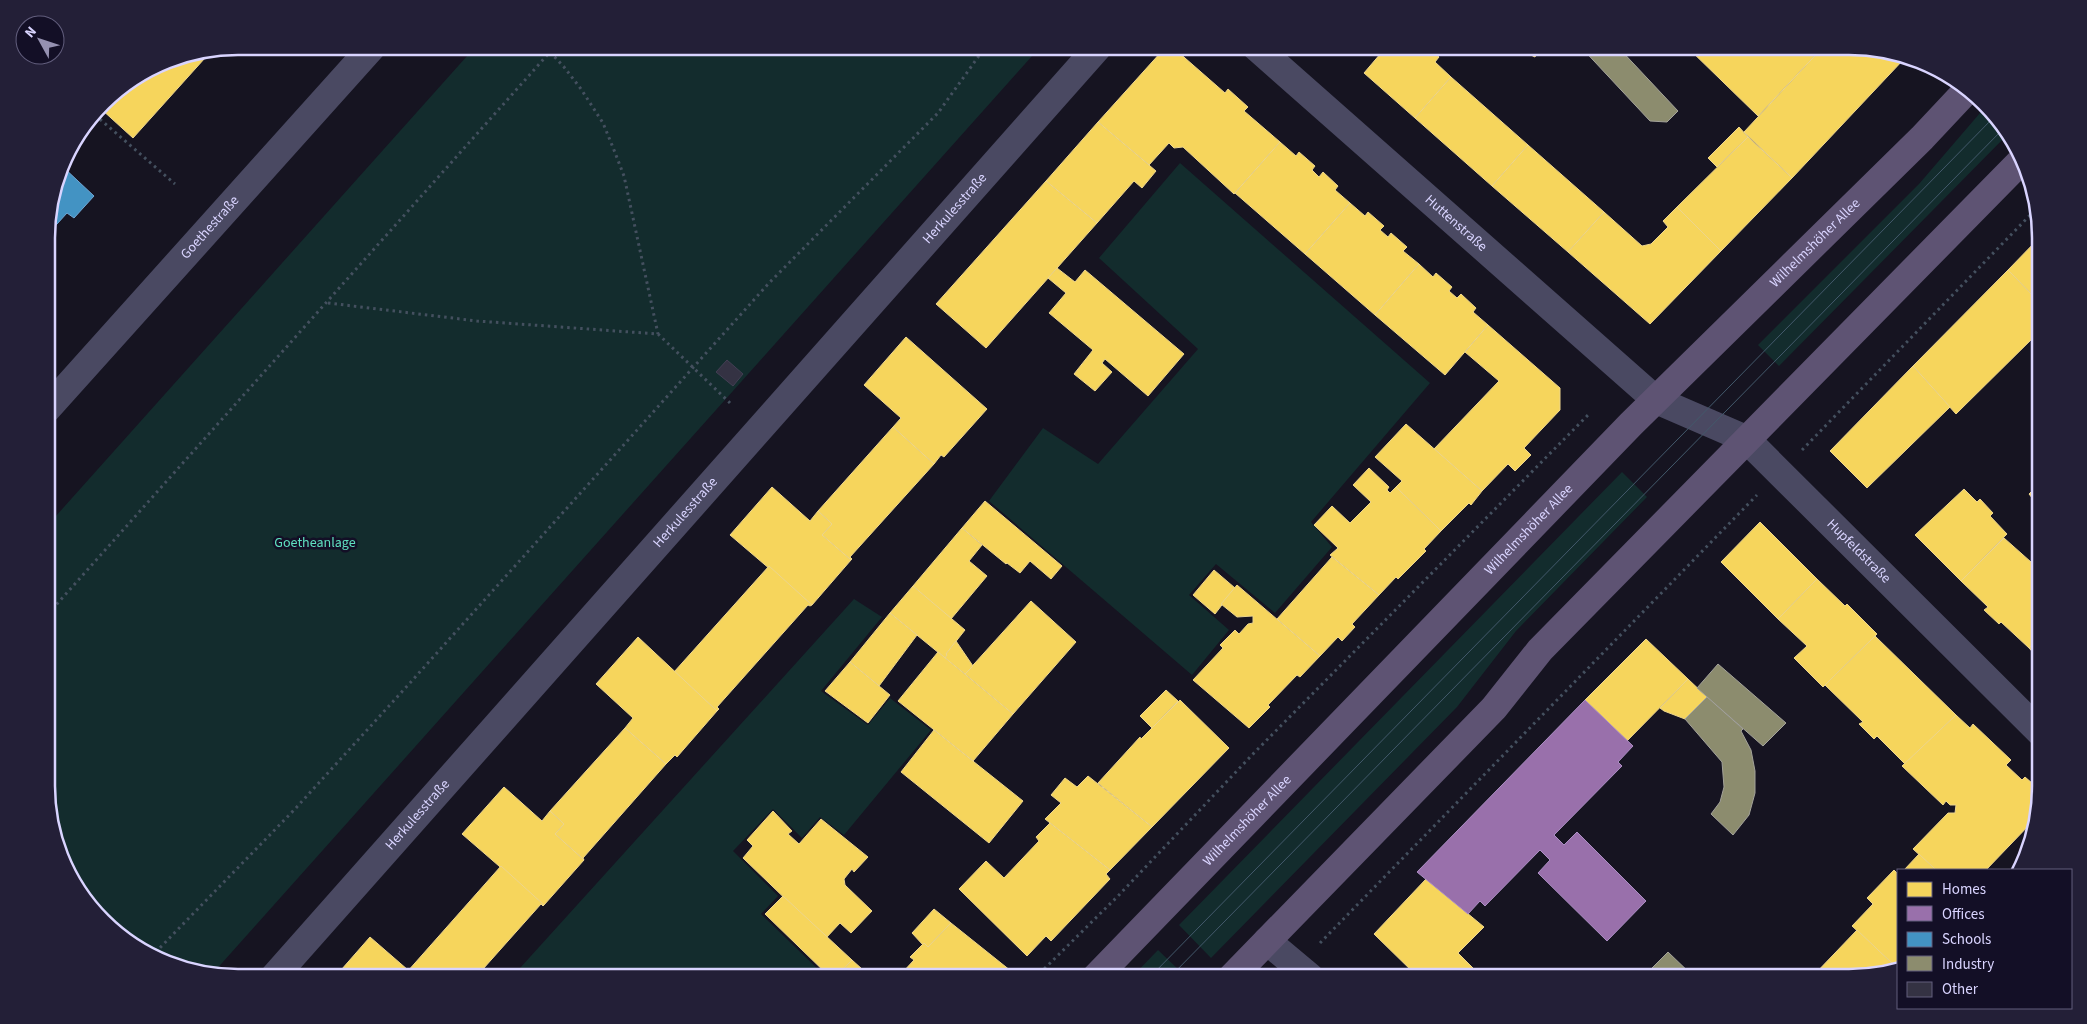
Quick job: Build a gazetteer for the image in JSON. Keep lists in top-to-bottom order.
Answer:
{
  "streets": {
    "main road": ["Wilhelmshöher Allee"],
    "street": [
      "Herkulesstraße",
      "Huttenstraße",
      "Goethestraße",
      "Hupfeldstraße"
    ]
  },
  "crossings": [
    ["Huttenstraße", "Wilhelmshöher Allee"],
    ["Huttenstraße", "Hupfeldstraße"],
    ["Wilhelmshöher Allee", "Hupfeldstraße"]
  ],
  "parks": ["Goetheanlage"],
  "legend": [
    "Homes",
    "Offices",
    "Schools",
    "Industry",
    "Other"
  ],
  "north": "top left"
}
